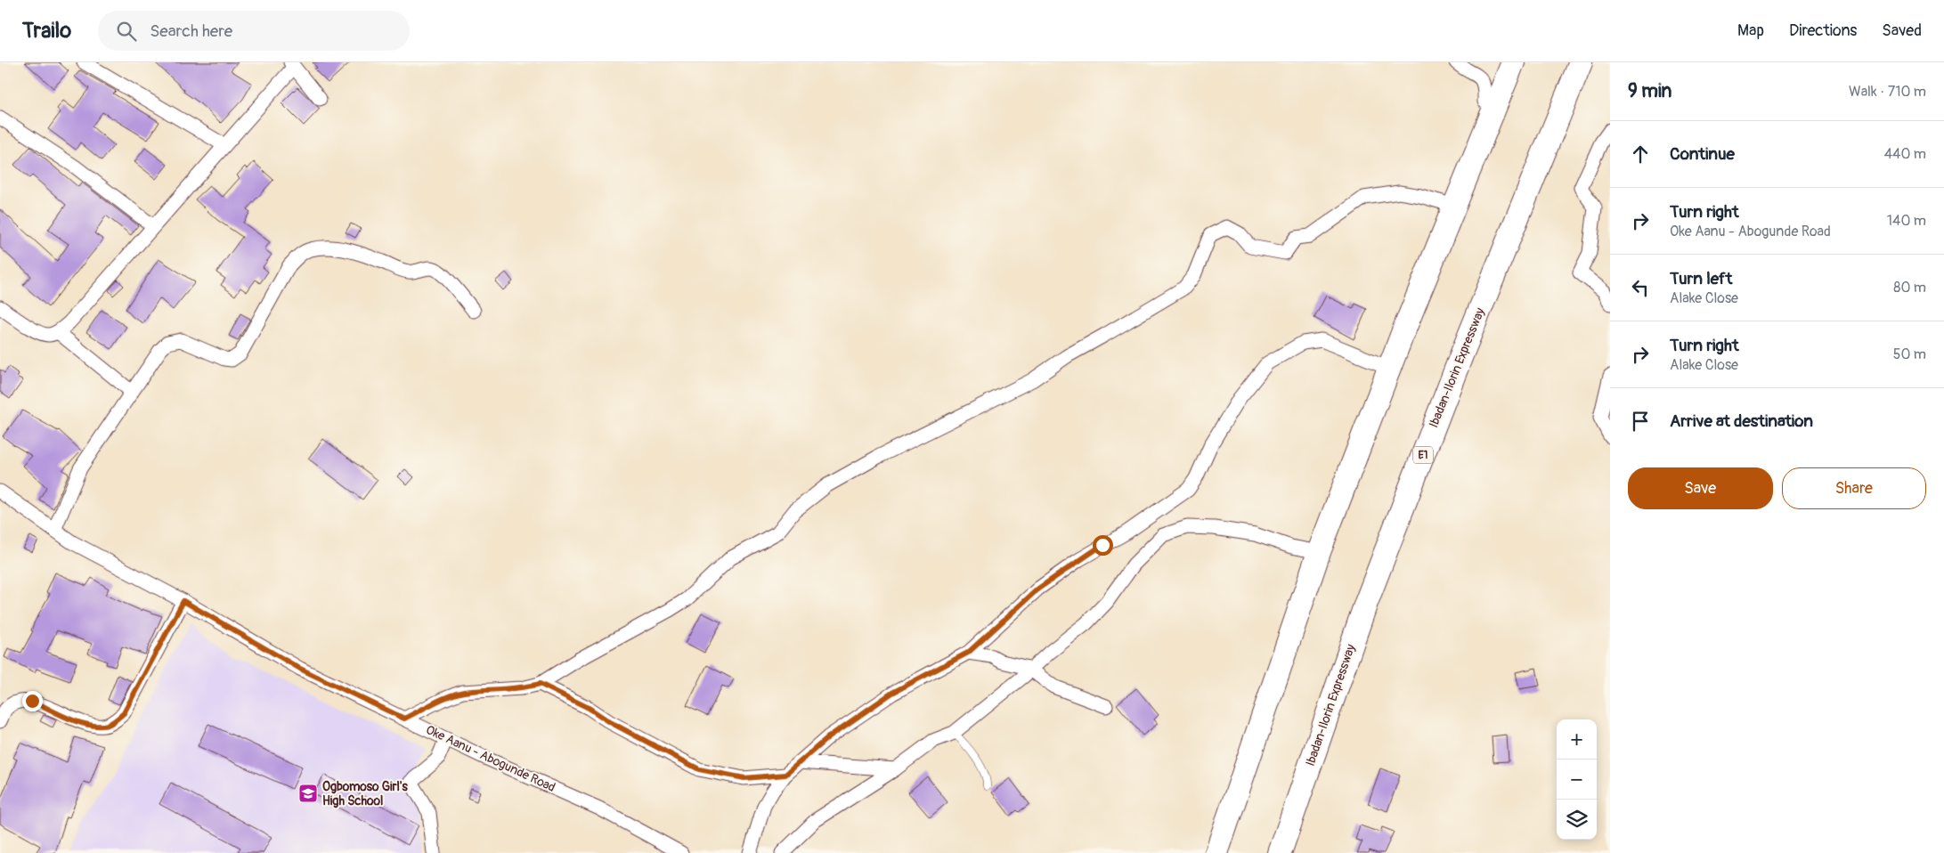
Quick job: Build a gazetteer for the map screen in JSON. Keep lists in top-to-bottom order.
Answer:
{
  "streets": {
    "highway": ["Ibadan-Ilorin Expressway", "E1"],
    "street": ["Oke Aanu - Abogunde Road"]
  },
  "places": {
    "school or university": ["Ogbomoso Girl's High School"]
  },
  "page": {
    "header": "Trailo",
    "search": "Search here",
    "nav": ["Map", "Directions", "Saved"],
    "heading": ["9 min", "Walk · 710 m"],
    "list": [
      ["Continue", "440 m"],
      ["Turn right", "Oke Aanu - Abogunde Road", "140 m"],
      ["Turn left", "Alake Close", "80 m"],
      ["Turn right", "Alake Close", "50 m"],
      "Arrive at destination"
    ],
    "buttons": ["Save", "Share"],
    "map_buttons": ["+", "−"]
  }
}
